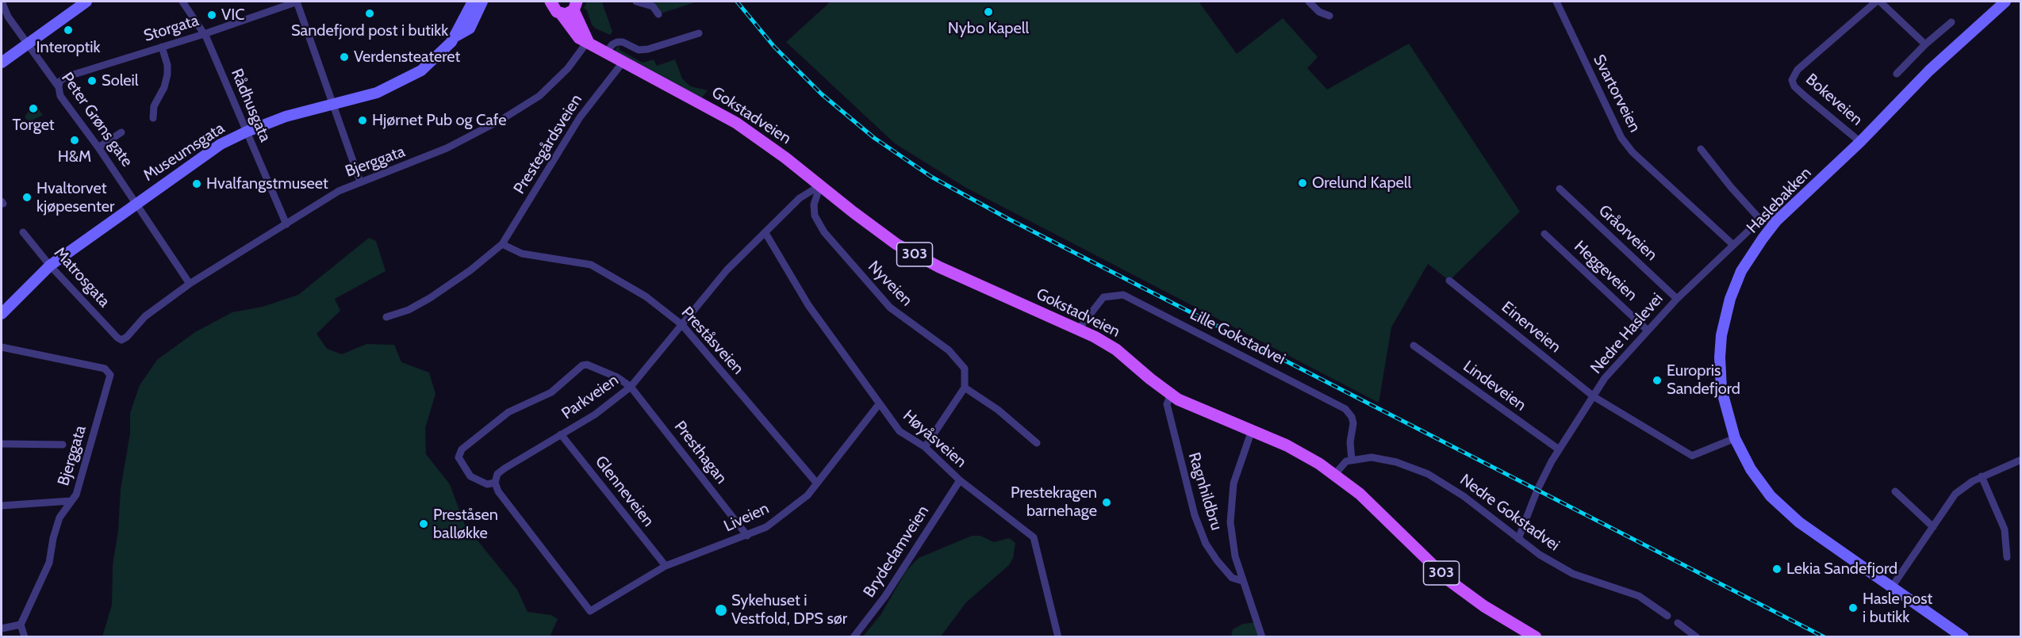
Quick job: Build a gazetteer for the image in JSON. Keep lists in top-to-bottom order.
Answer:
{
  "streets": {
    "main road": [
      "Gokstadveien",
      "Museumsgata",
      "Haslebakken",
      "303"
    ],
    "street": [
      "Storgata",
      "Svartorveien",
      "Bokeveien",
      "Rådhusgata",
      "Peter Grøns gate",
      "Prestegårdsveien",
      "Bjerggata",
      "Gråorveien",
      "Heggeveien",
      "Matrosgata",
      "Nyveien",
      "Einerveien",
      "Nedre Haslevei",
      "Lille Gokstadvei",
      "Preståsveien",
      "Lindeveien",
      "Parkveien",
      "Høyåsveien",
      "Presthagan",
      "Glenneveien",
      "Ragnhildbru",
      "Nedre Gokstadvei",
      "Liveien",
      "Brydedamveien"
    ]
  },
  "crossings": [
    ["Storgata", "Rådhusgata"],
    ["Storgata", "Peter Grøns gate"],
    ["Svartorveien", "Nedre Haslevei"],
    ["Bokeveien", "Haslebakken"],
    ["Rådhusgata", "Museumsgata"],
    ["Rådhusgata", "Bjerggata"],
    ["Gokstadveien", "Prestegårdsveien"],
    ["Gokstadveien", "Bjerggata"],
    ["Gokstadveien", "Nyveien"],
    ["Gokstadveien", "Lille Gokstadvei"],
    ["Gokstadveien", "Parkveien"],
    ["Gokstadveien", "Ragnhildbru"],
    ["Peter Grøns gate", "Museumsgata"],
    ["Peter Grøns gate", "Bjerggata"],
    ["Prestegårdsveien", "Preståsveien"],
    ["Museumsgata", "Matrosgata"],
    ["Bjerggata", "Matrosgata"],
    ["Haslebakken", "Einerveien"],
    ["Gråorveien", "Nedre Haslevei"],
    ["Heggeveien", "Nedre Haslevei"],
    ["Nyveien", "Parkveien"],
    ["Einerveien", "Nedre Haslevei"],
    ["Nedre Haslevei", "Lindeveien"],
    ["Nedre Haslevei", "Nedre Gokstadvei"],
    ["Lille Gokstadvei", "Nedre Gokstadvei"],
    ["Preståsveien", "Parkveien"],
    ["Preståsveien", "Liveien"],
    ["Parkveien", "Høyåsveien"],
    ["Parkveien", "Presthagan"],
    ["Parkveien", "Glenneveien"],
    ["Parkveien", "Liveien"],
    ["Høyåsveien", "Liveien"],
    ["Høyåsveien", "Brydedamveien"],
    ["Presthagan", "Liveien"],
    ["Glenneveien", "Liveien"]
  ],
  "places": [
    "Nybo Kapell",
    "Sandefjord post i butikk",
    "VIC",
    "Interoptik",
    "Verdensteateret",
    "Soleil",
    "Torget",
    "Hjørnet Pub og Cafe",
    "H&M",
    "Orelund Kapell",
    "Hvalfangstmuseet",
    "Hvaltorvet kjøpesenter",
    "Europris Sandefjord",
    "Prestekragen barnehage",
    "Preståsen balløkke",
    "Lekia Sandefjord",
    "Hasle post i butikk",
    "Sykehuset i Vestfold, DPS sør"
  ]
}
